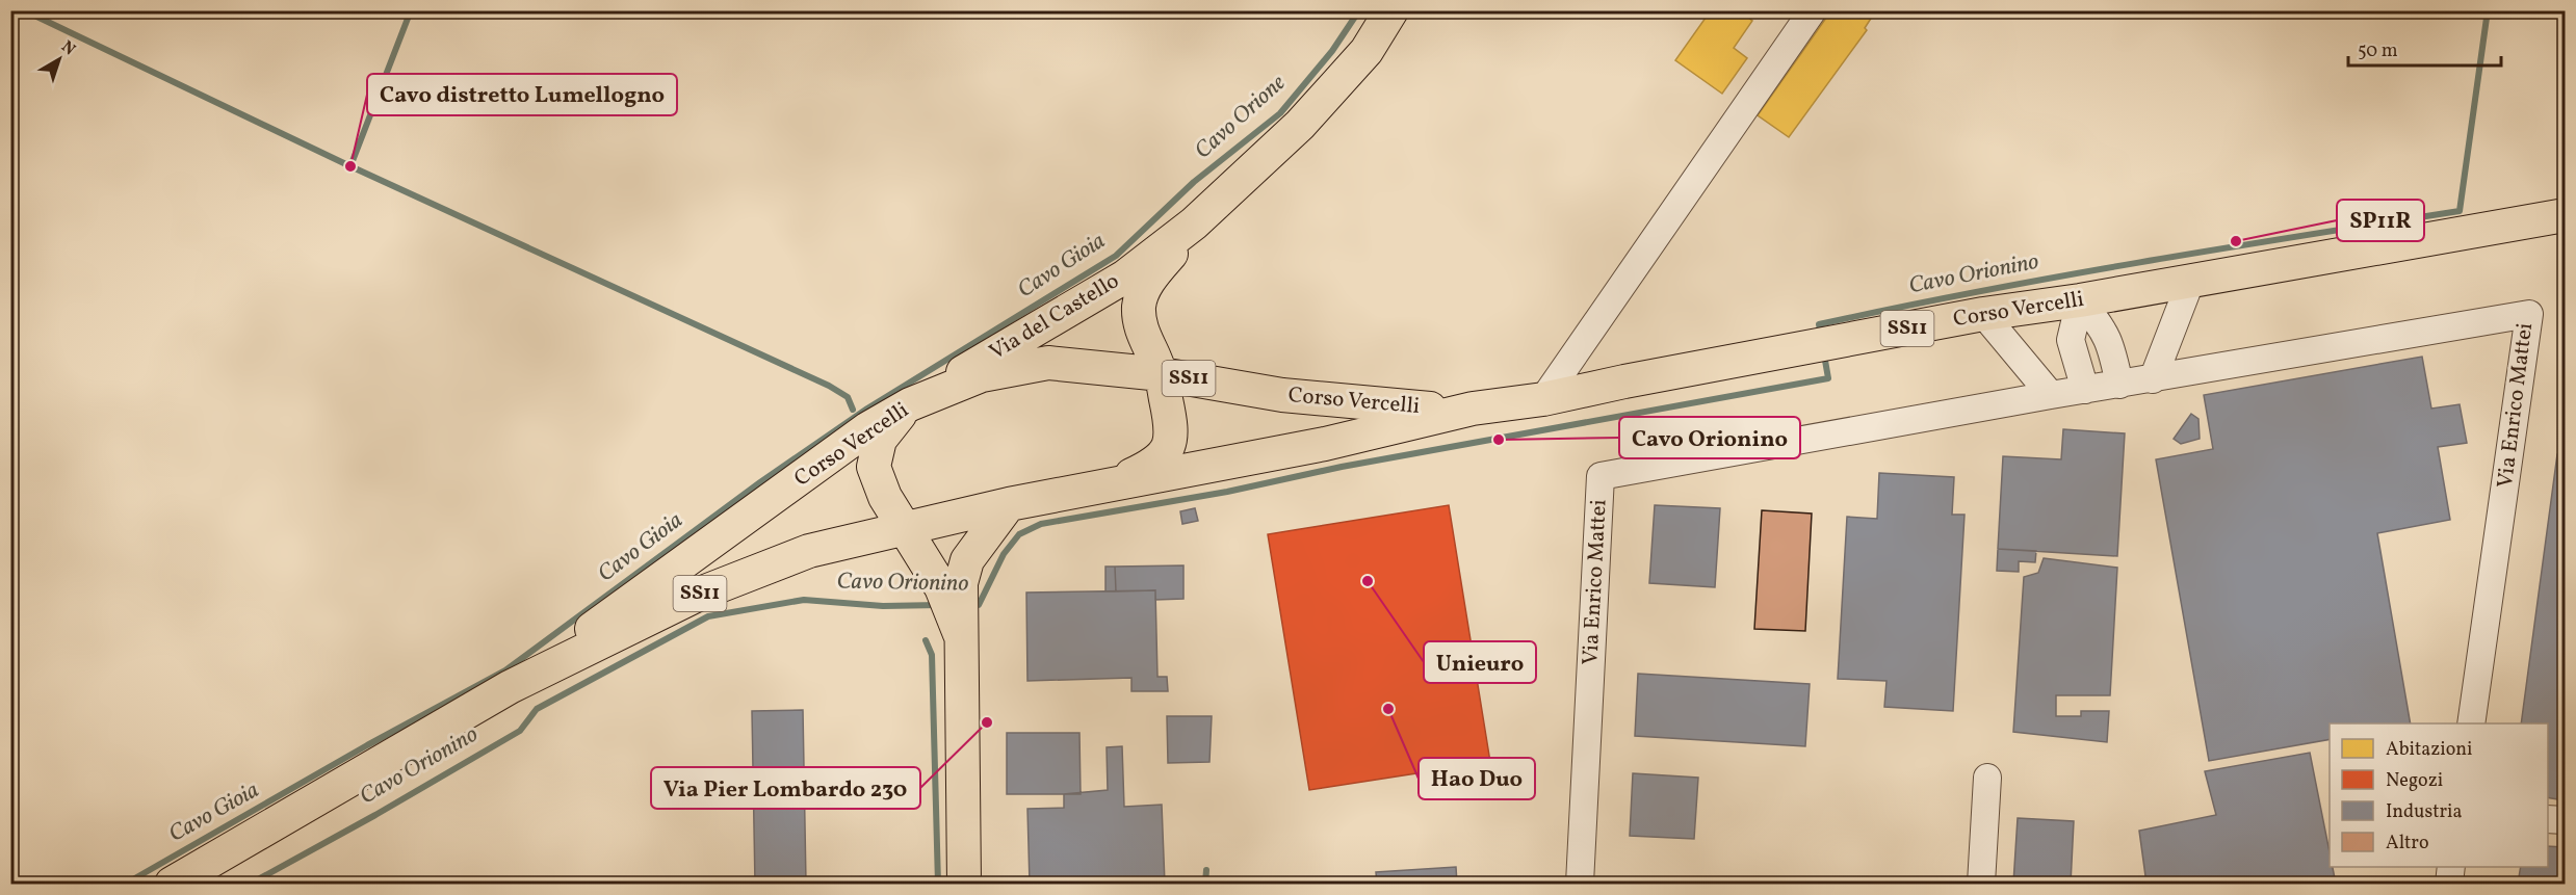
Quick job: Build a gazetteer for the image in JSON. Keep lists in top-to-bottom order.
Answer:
{
  "streets": {
    "main road": ["Corso Vercelli", "Via del Castello", "SS11"],
    "street": ["Via Enrico Mattei"]
  },
  "crossings": [
    ["Corso Vercelli", "Via del Castello"]
  ],
  "water": ["Cavo Orione", "Cavo Gioia", "Cavo Orionino"],
  "places": [
    "Cavo distretto Lumellogno",
    "SP11R",
    "Cavo Orionino",
    "Unieuro",
    "Hao Duo",
    "Via Pier Lombardo 230"
  ],
  "legend": [
    "Abitazioni",
    "Negozi",
    "Industria",
    "Altro"
  ],
  "scale_bar": "50 m",
  "north": "top right"
}
